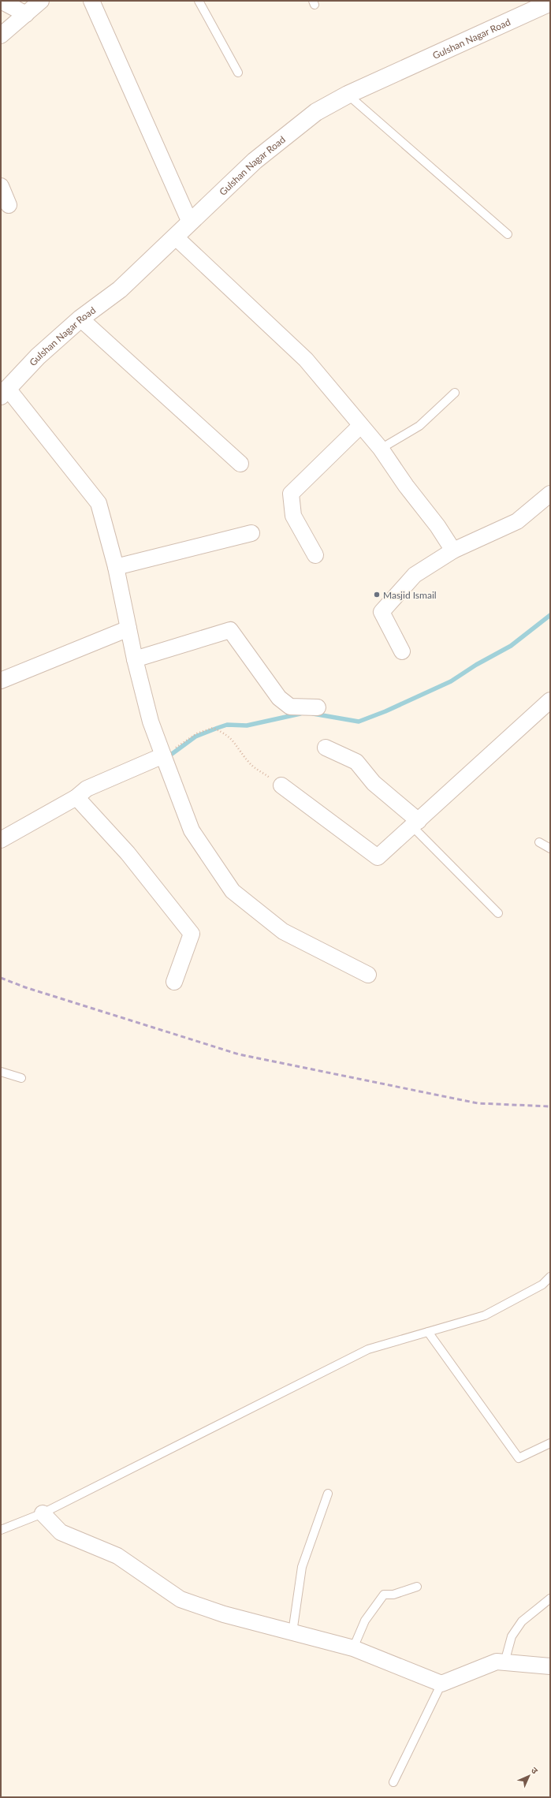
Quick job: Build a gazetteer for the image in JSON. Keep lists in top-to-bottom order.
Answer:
{
  "streets": {
    "street": ["Gulshan Nagar Road"]
  },
  "places": ["Masjid Ismail"],
  "north": "top right"
}
